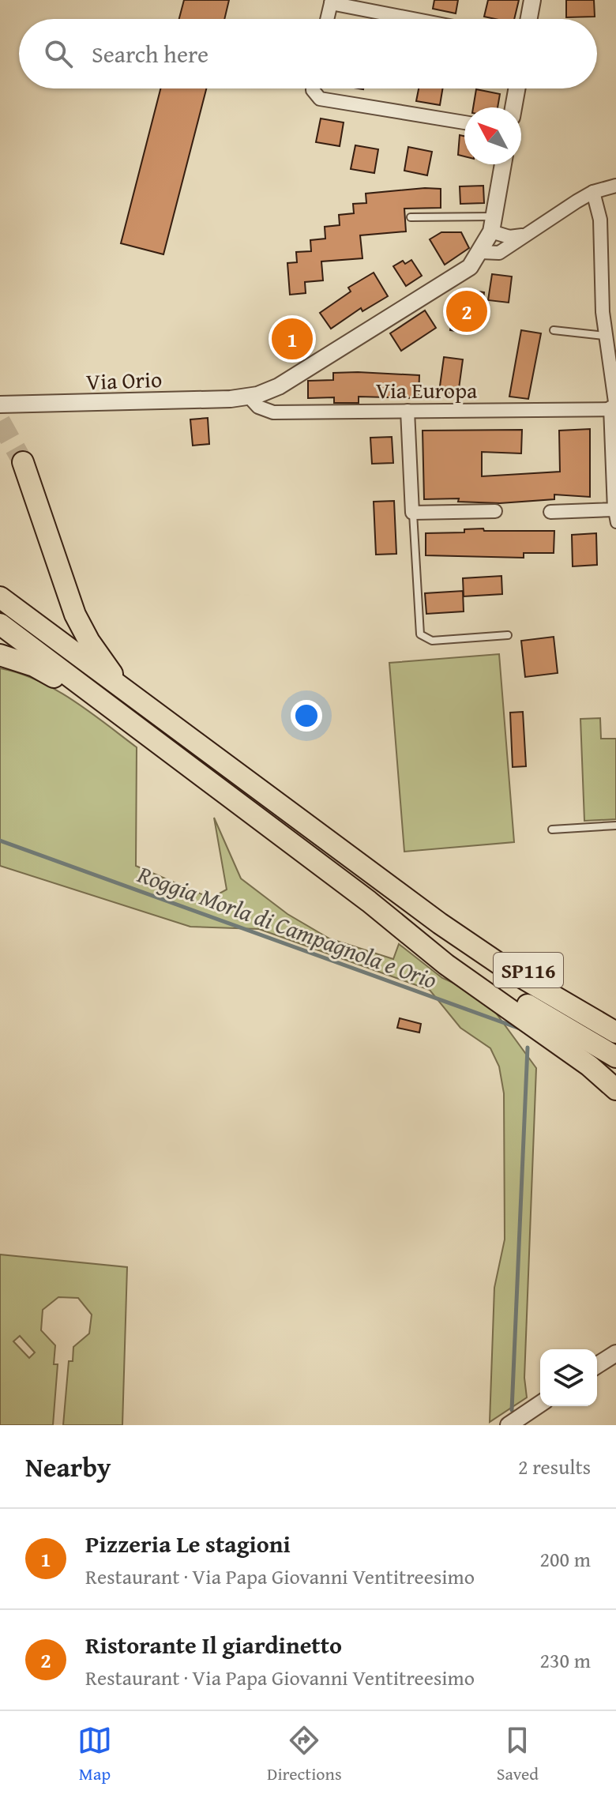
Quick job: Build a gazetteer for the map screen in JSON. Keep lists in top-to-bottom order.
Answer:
{
  "streets": {
    "highway": ["SP116"],
    "street": ["Via Orio", "Via Europa"]
  },
  "crossings": [
    ["Via Orio", "Via Europa"]
  ],
  "water": ["Roggia Morla di Campagnola e Orio"],
  "north": "top left",
  "page": {
    "search": "Search here",
    "pins": ["2", "1"],
    "heading": ["Nearby", "2 results"],
    "list": [
      {
        "mark": "1",
        "name": "Pizzeria Le stagioni",
        "note": "Restaurant · Via Papa Giovanni Ventitreesimo",
        "value": "200 m"
      },
      {
        "mark": "2",
        "name": "Ristorante Il giardinetto",
        "note": "Restaurant · Via Papa Giovanni Ventitreesimo",
        "value": "230 m"
      }
    ],
    "nav": ["Map", "Directions", "Saved"]
  }
}
